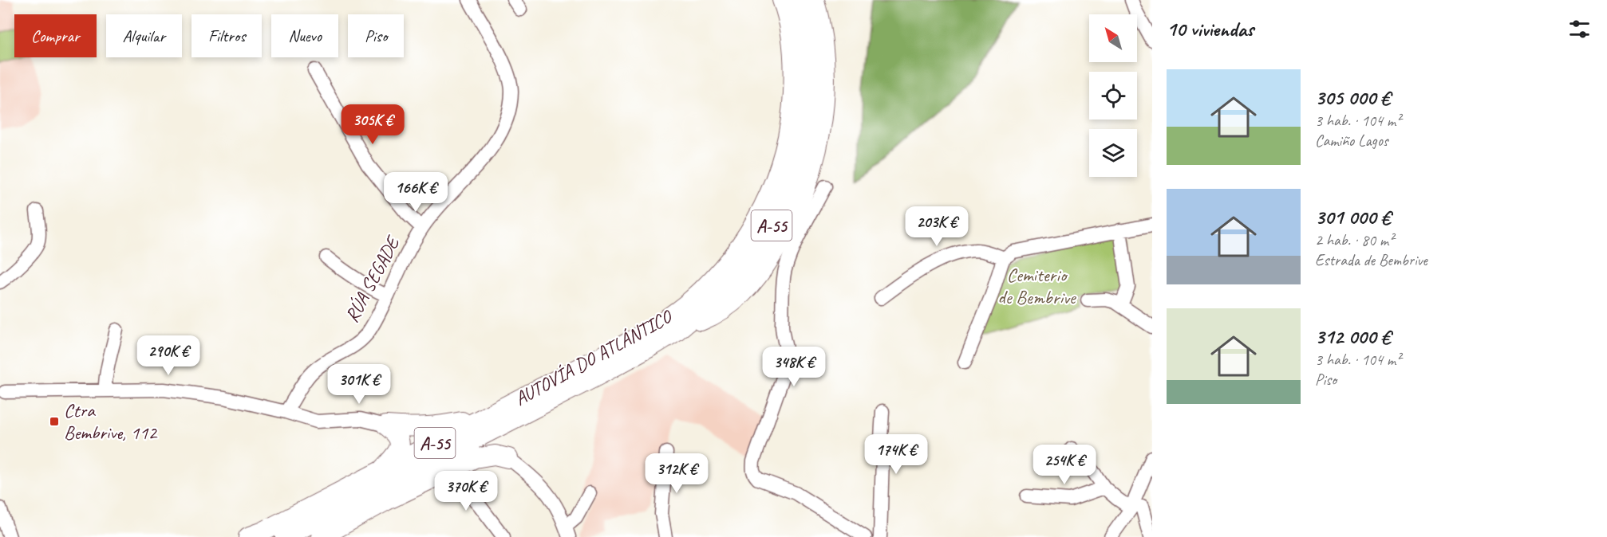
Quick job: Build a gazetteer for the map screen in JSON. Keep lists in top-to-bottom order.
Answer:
{
  "streets": {
    "highway": ["A-55", "AUTOVÍA DO ATLÁNTICO"],
    "street": ["RÚA SEGADE"]
  },
  "parks": ["Cemiterio de Bembrive"],
  "places": {
    "transit": ["Ctra Bembrive, 112"]
  },
  "north": "top left",
  "page": {
    "heading": "10 viviendas",
    "chip": [
      "Comprar",
      "Alquilar",
      "Filtros",
      "Nuevo",
      "Piso"
    ],
    "list": [
      {
        "name": "305 000 €",
        "note": "3 hab. · 104 m² · Camiño Lagos"
      },
      {
        "name": "301 000 €",
        "note": "2 hab. · 80 m² · Estrada de Bembrive"
      },
      {
        "name": "312 000 €",
        "note": "3 hab. · 104 m² · Piso"
      }
    ],
    "price": [
      "305K €",
      "166K €",
      "203K €",
      "290K €",
      "348K €",
      "301K €",
      "174K €",
      "254K €",
      "312K €",
      "370K €"
    ]
  }
}
